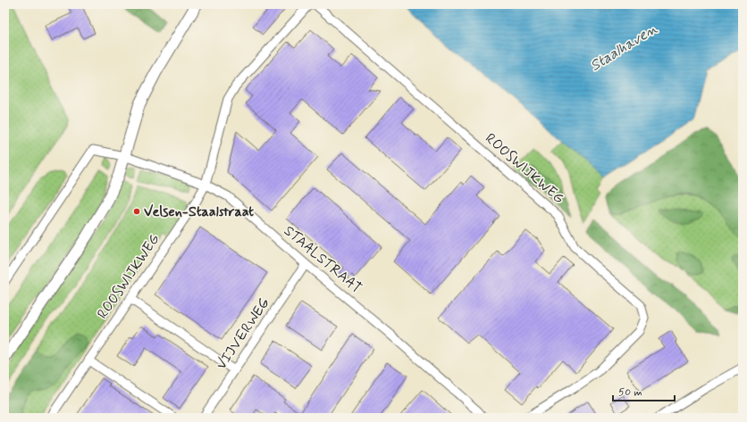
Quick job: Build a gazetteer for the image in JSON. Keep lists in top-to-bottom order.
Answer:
{
  "streets": {
    "street": ["ROOSWIJKWEG", "STAALSTRAAT", "VIJVERWEG"]
  },
  "crossings": [
    ["ROOSWIJKWEG", "STAALSTRAAT"],
    ["STAALSTRAAT", "VIJVERWEG"]
  ],
  "water": ["Staalhaven"],
  "places": ["Velsen-Staalstraat"],
  "scale_bar": "50 m"
}
